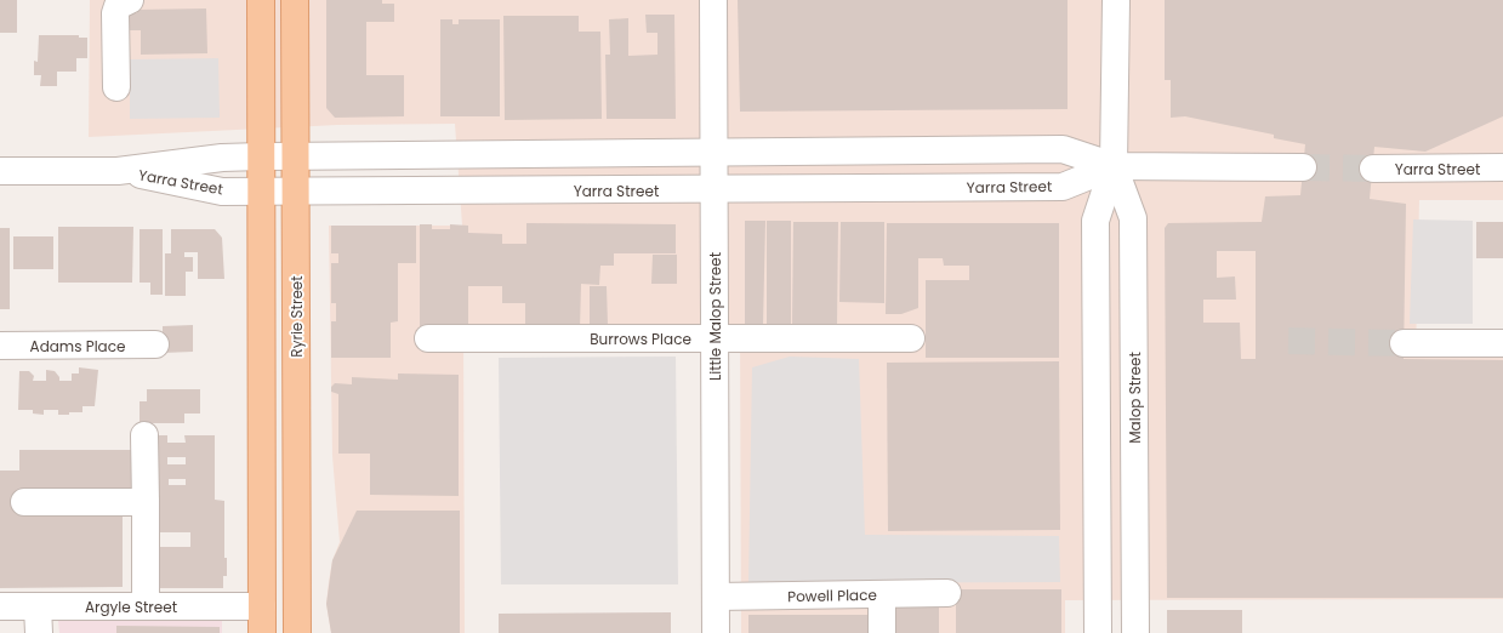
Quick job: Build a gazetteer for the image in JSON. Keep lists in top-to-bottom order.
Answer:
{
  "streets": {
    "main road": ["Ryrie Street"],
    "street": [
      "Yarra Street",
      "Little Malop Street",
      "Burrows Place",
      "Adams Place",
      "Malop Street",
      "Powell Place",
      "Argyle Street"
    ]
  },
  "crossings": [
    ["Yarra Street", "Ryrie Street"],
    ["Yarra Street", "Little Malop Street"],
    ["Yarra Street", "Malop Street"],
    ["Little Malop Street", "Burrows Place"],
    ["Little Malop Street", "Powell Place"]
  ]
}
